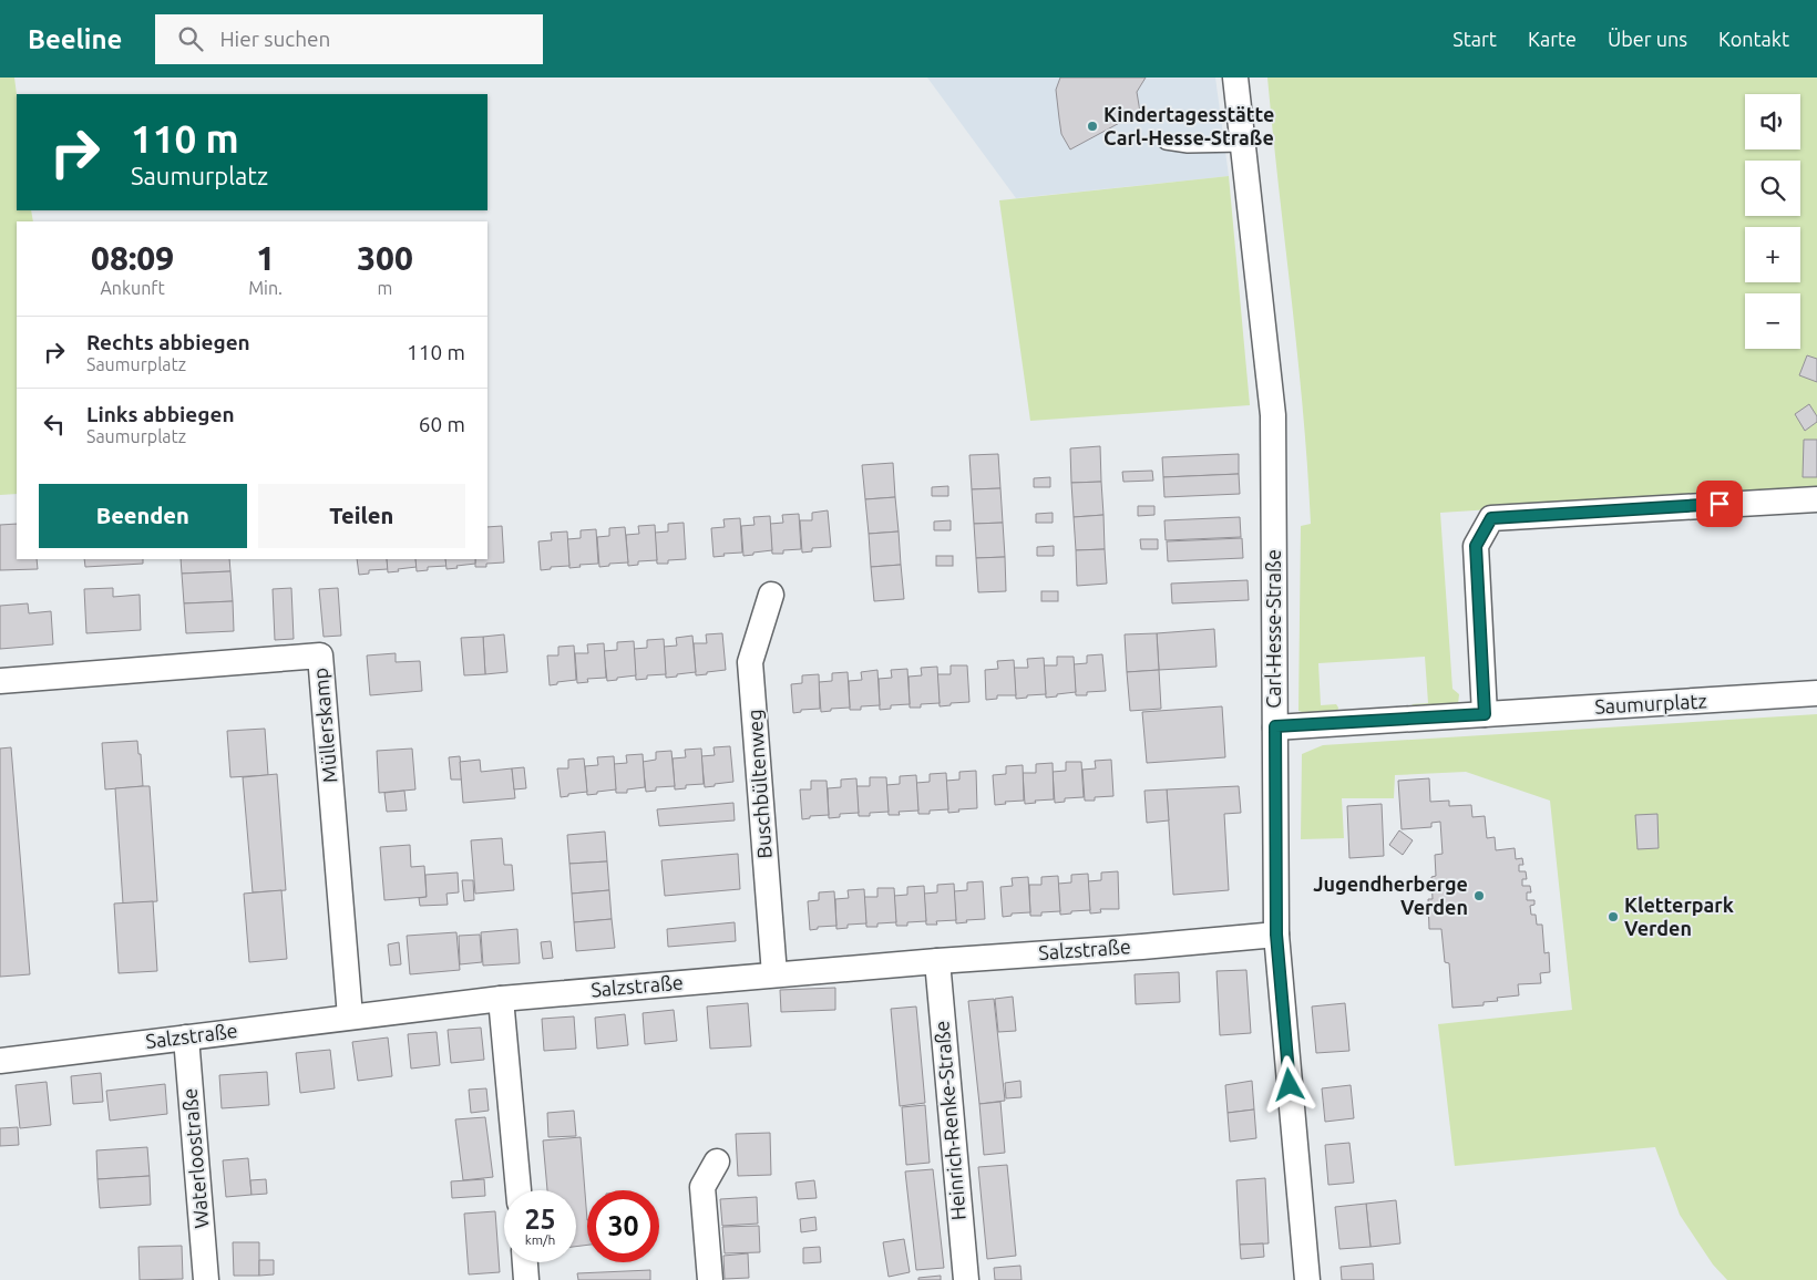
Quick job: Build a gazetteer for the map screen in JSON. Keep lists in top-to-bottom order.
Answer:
{
  "streets": {
    "street": [
      "Carl-Hesse-Straße",
      "Saumurplatz",
      "Müllerskamp",
      "Buschbültenweg",
      "Salzstraße",
      "Heinrich-Renke-Straße",
      "Waterloostraße"
    ]
  },
  "crossings": [
    ["Carl-Hesse-Straße", "Saumurplatz"],
    ["Carl-Hesse-Straße", "Salzstraße"],
    ["Müllerskamp", "Salzstraße"],
    ["Buschbültenweg", "Salzstraße"],
    ["Salzstraße", "Heinrich-Renke-Straße"],
    ["Salzstraße", "Waterloostraße"]
  ],
  "places": ["Kindertagesstätte Carl-Hesse-Straße", "Jugendherberge Verden", "Kletterpark Verden"],
  "page": {
    "header": "Beeline",
    "search": "Hier suchen",
    "nav": [
      "Start",
      "Karte",
      "Über uns",
      "Kontakt"
    ],
    "map_buttons": ["+", "−"],
    "turn": ["110 m", "Saumurplatz"],
    "eta": [
      "08:09",
      "Ankunft",
      "1",
      "Min.",
      "300",
      "m"
    ],
    "list": [
      {
        "name": "Rechts abbiegen",
        "note": "Saumurplatz",
        "value": "110 m"
      },
      {
        "name": "Links abbiegen",
        "note": "Saumurplatz",
        "value": "60 m"
      }
    ],
    "buttons": ["Beenden", "Teilen"],
    "speed": "25 km/h",
    "limit": "30"
  }
}
